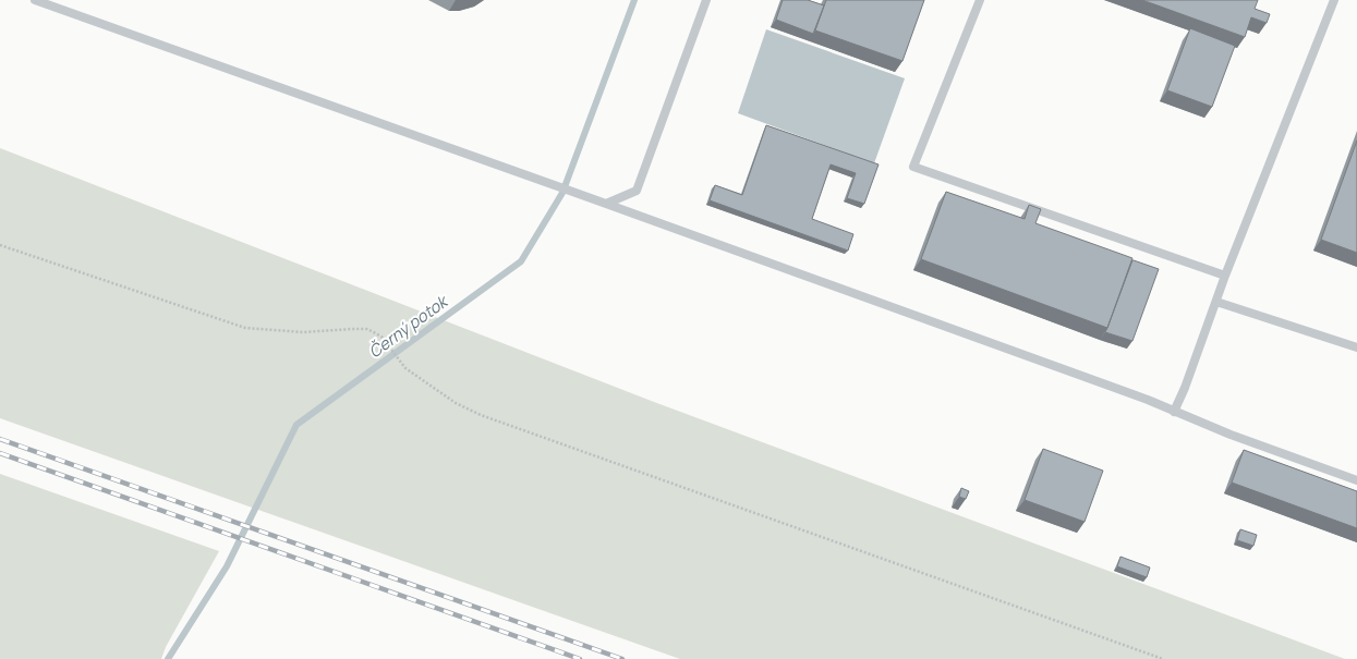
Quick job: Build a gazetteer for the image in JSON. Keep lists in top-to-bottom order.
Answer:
{
  "water": ["Černý potok"]
}
